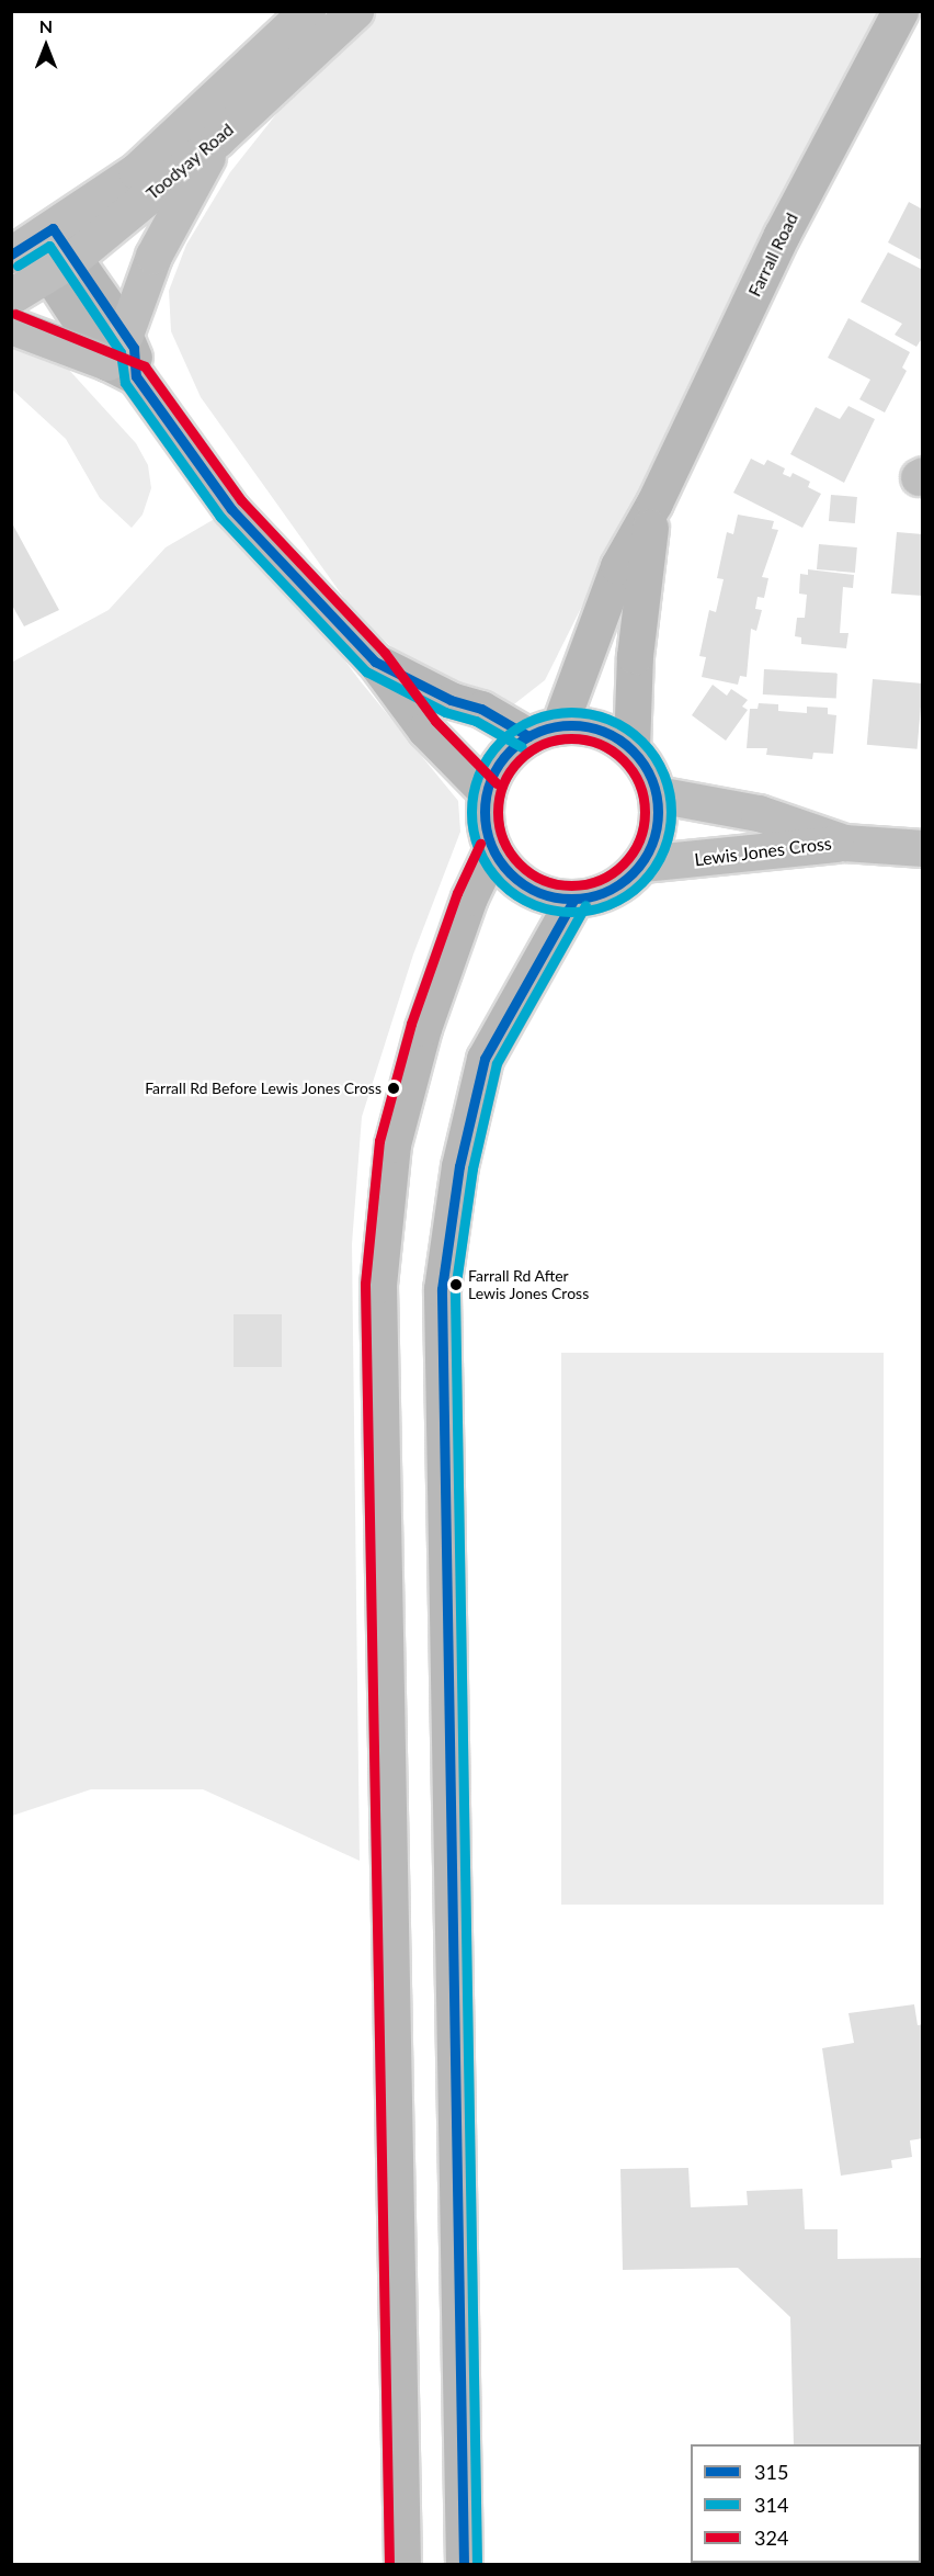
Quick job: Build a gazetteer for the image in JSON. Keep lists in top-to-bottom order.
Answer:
{
  "streets": {
    "main road": ["Toodyay Road", "Farrall Road", "Lewis Jones Cross"]
  },
  "crossings": [
    ["Farrall Road", "Lewis Jones Cross"]
  ],
  "places": ["Farrall Rd Before Lewis Jones Cross", "Farrall Rd After Lewis Jones Cross"],
  "lines": ["transit line 315", "transit line 314", "transit line 324"],
  "legend": ["315", "314", "324"],
  "north": "top"
}
